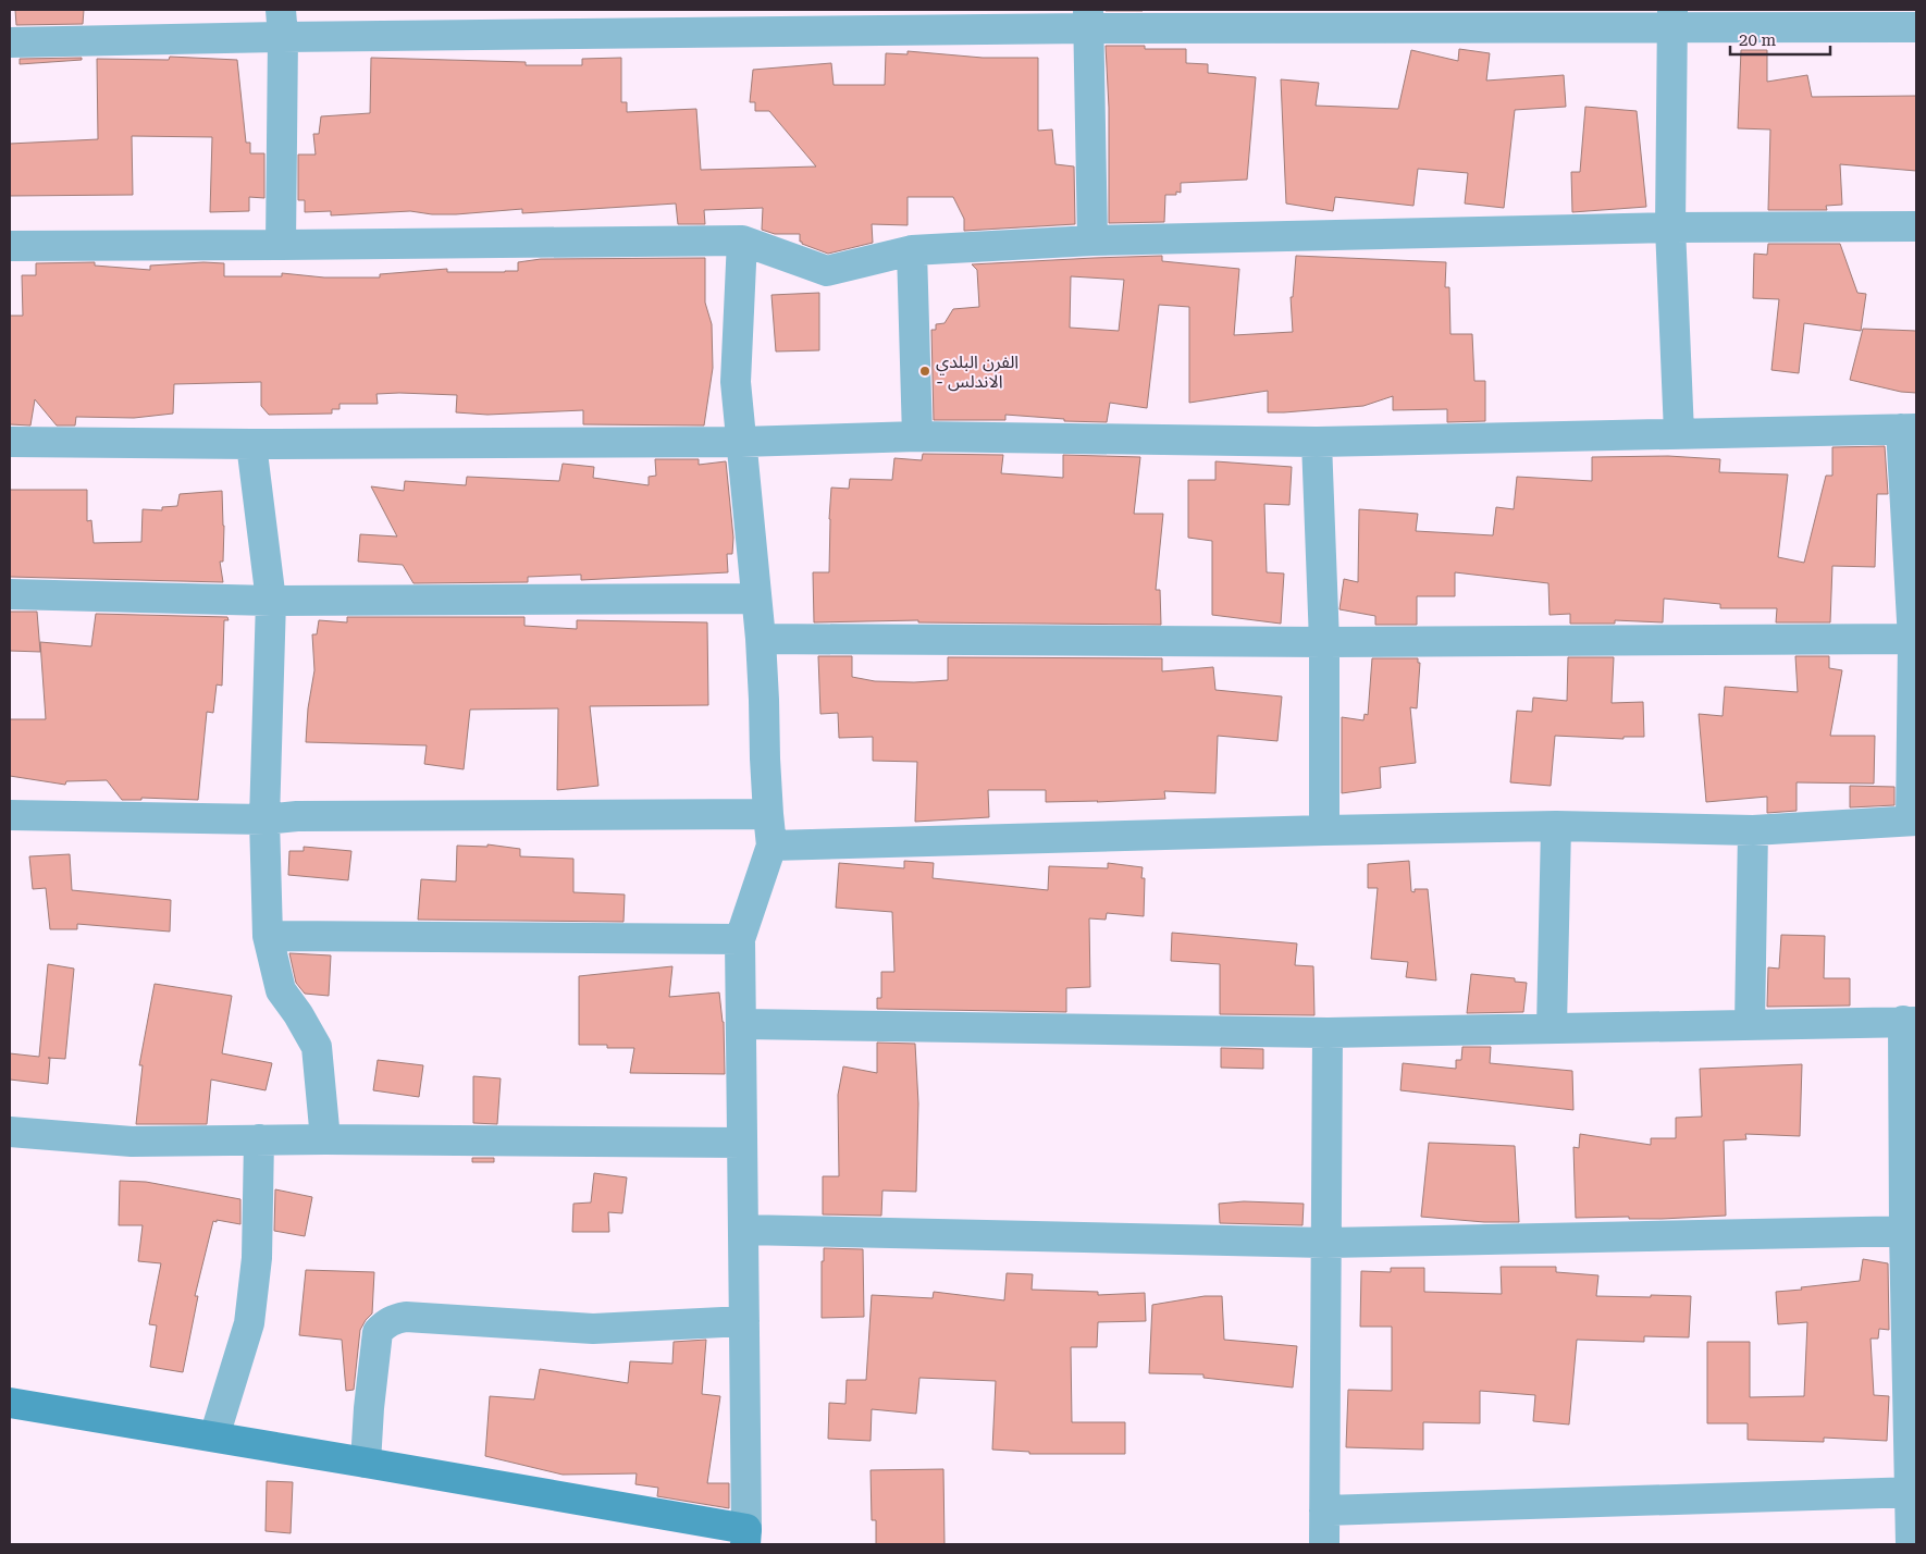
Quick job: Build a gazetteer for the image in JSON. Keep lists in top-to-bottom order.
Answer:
{
  "places": ["الفرن البلدي - الاندلس"],
  "scale_bar": "20 m"
}
